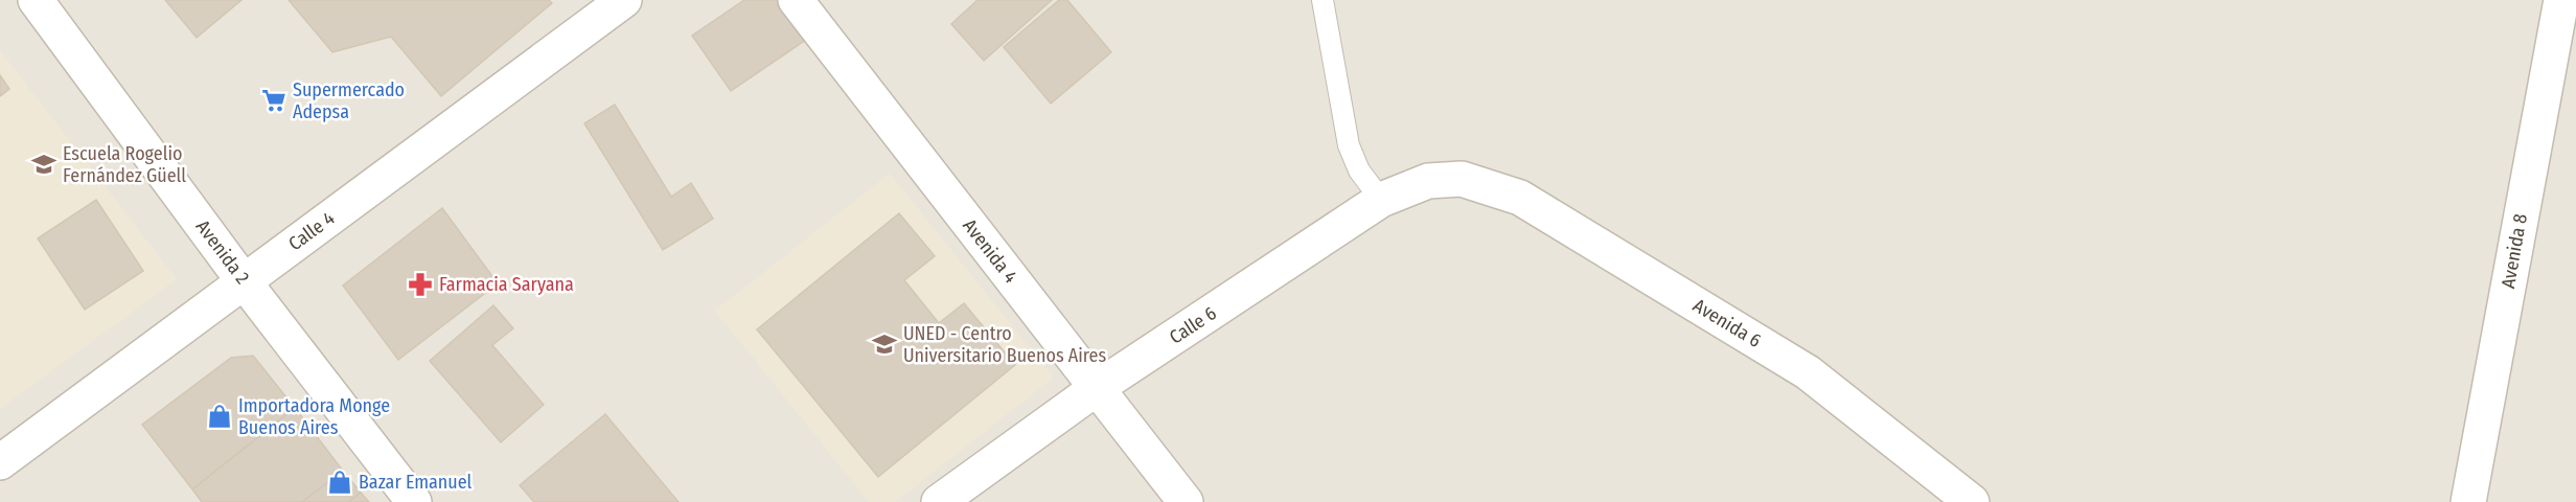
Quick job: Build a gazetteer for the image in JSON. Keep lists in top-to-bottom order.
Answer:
{
  "streets": {
    "street": [
      "Calle 4",
      "Avenida 4",
      "Avenida 8",
      "Avenida 2",
      "Avenida 6",
      "Calle 6"
    ]
  },
  "crossings": [
    ["Calle 4", "Avenida 2"],
    ["Avenida 4", "Calle 6"],
    ["Avenida 6", "Calle 6"]
  ],
  "places": {
    "supermarket": ["Supermercado Adepsa"],
    "school or university": ["Escuela Rogelio Fernández Güell", "UNED - Centro Universitario Buenos Aires"],
    "pharmacy": ["Farmacia Saryana"],
    "shop": ["Importadora Monge Buenos Aires", "Bazar Emanuel"]
  }
}
